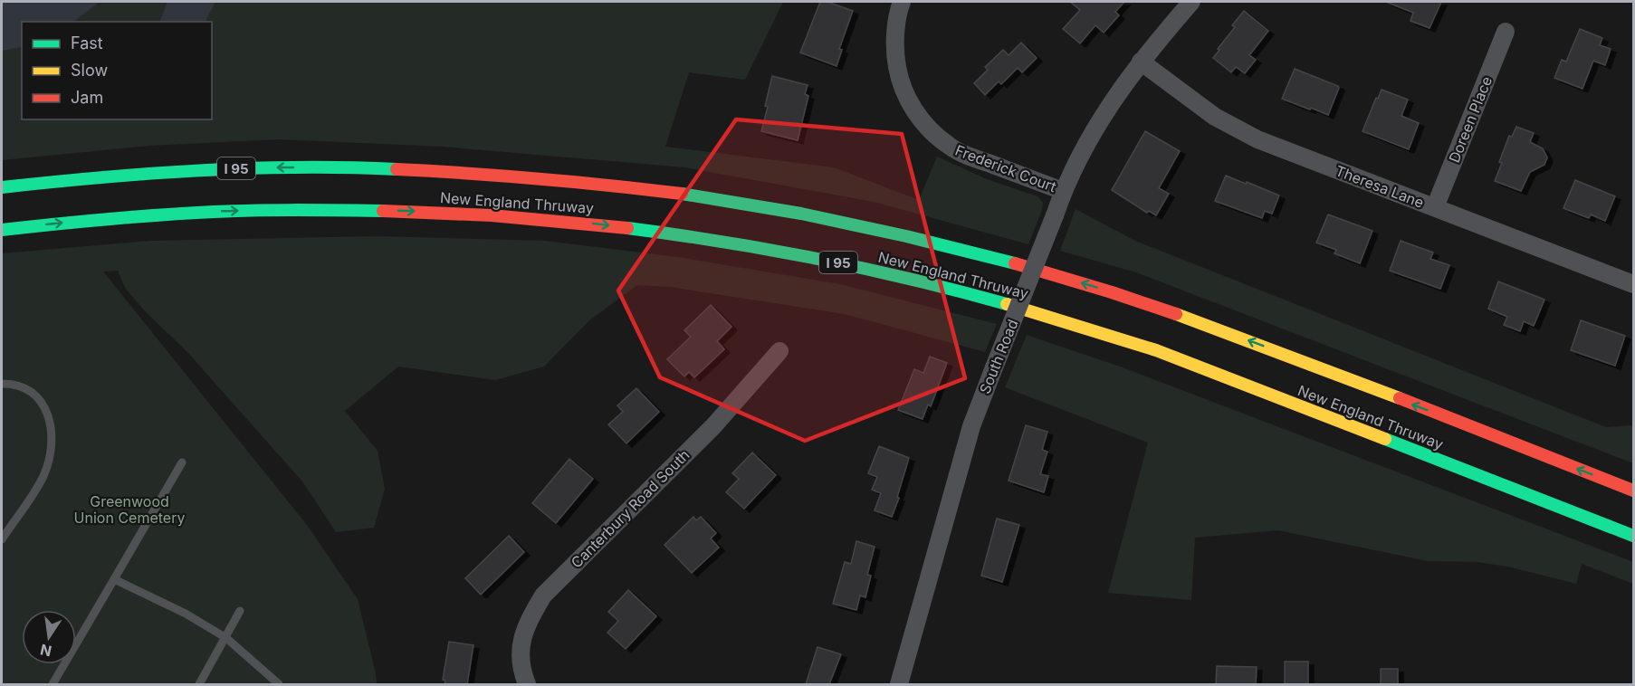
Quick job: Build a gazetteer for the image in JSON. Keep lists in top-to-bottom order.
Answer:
{
  "streets": {
    "highway": ["I 95", "New England Thruway"],
    "street": [
      "Doreen Place",
      "Frederick Court",
      "Theresa Lane",
      "South Road",
      "Canterbury Road South"
    ]
  },
  "crossings": [
    ["Doreen Place", "Theresa Lane"],
    ["Frederick Court", "South Road"],
    ["Theresa Lane", "South Road"]
  ],
  "parks": ["Greenwood Union Cemetery"],
  "legend": ["Fast", "Slow", "Jam"],
  "north": "bottom"
}
